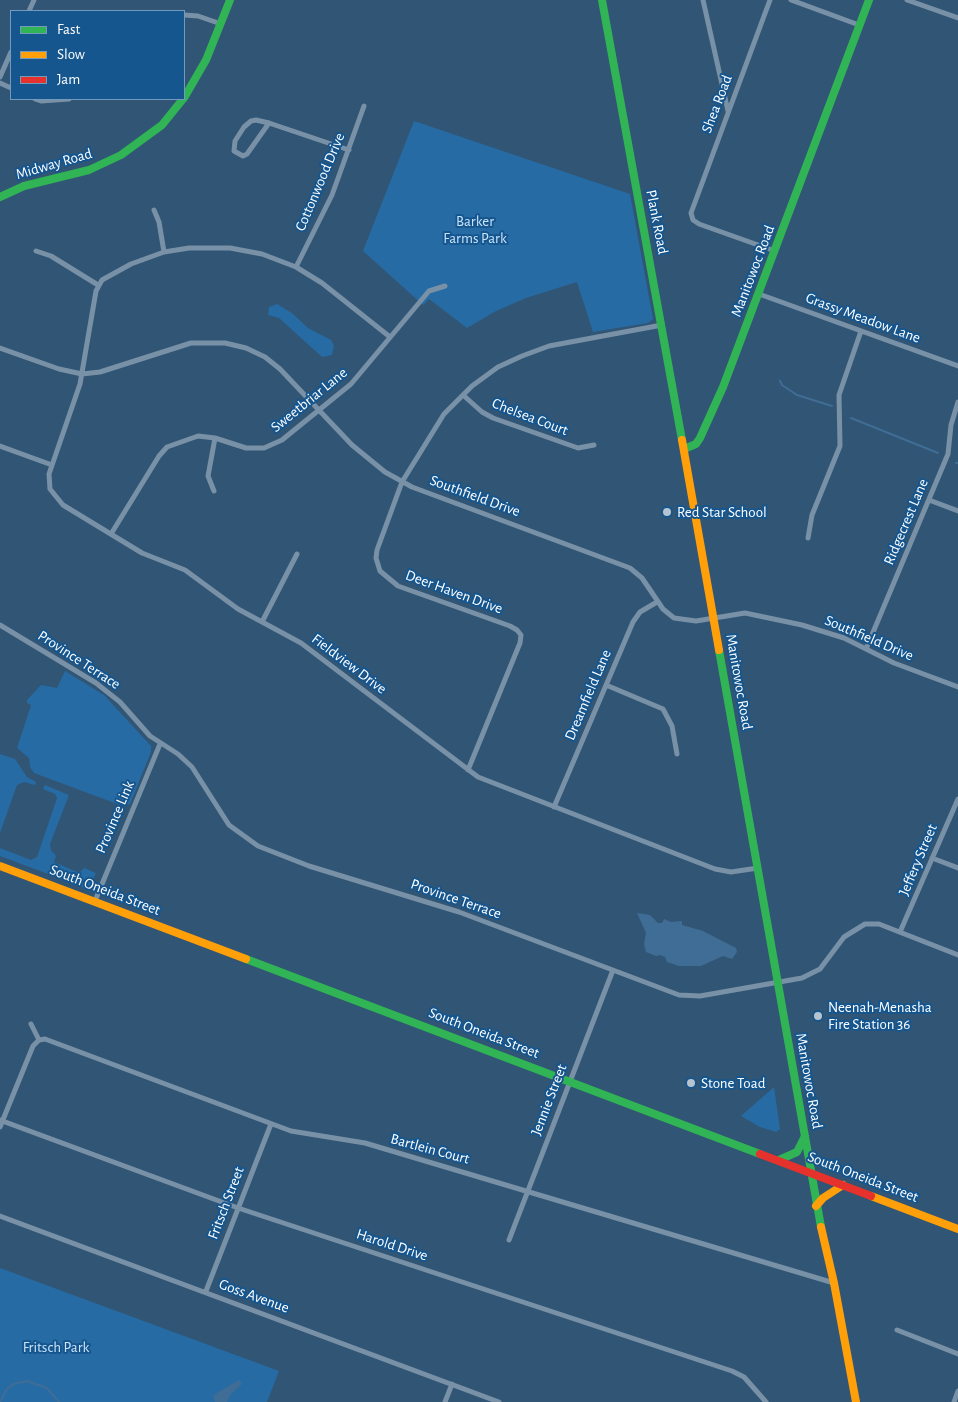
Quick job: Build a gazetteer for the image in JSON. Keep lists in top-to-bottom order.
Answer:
{
  "streets": {
    "main road": [
      "Midway Road",
      "Plank Road",
      "Manitowoc Road",
      "South Oneida Street"
    ],
    "street": [
      "Shea Road",
      "Cottonwood Drive",
      "Grassy Meadow Lane",
      "Sweetbriar Lane",
      "Chelsea Court",
      "Southfield Drive",
      "Ridgecrest Lane",
      "Deer Haven Drive",
      "Province Terrace",
      "Fieldview Drive",
      "Dreamfield Lane",
      "Province Link",
      "Jeffery Street",
      "Jennie Street",
      "Bartlein Court",
      "Fritsch Street",
      "Harold Drive",
      "Goss Avenue"
    ]
  },
  "crossings": [
    ["Shea Road", "Manitowoc Road"],
    ["Plank Road", "Manitowoc Road"],
    ["Plank Road", "Deer Haven Drive"],
    ["Manitowoc Road", "Grassy Meadow Lane"],
    ["Manitowoc Road", "Southfield Drive"],
    ["Manitowoc Road", "Province Terrace"],
    ["Manitowoc Road", "Fieldview Drive"],
    ["Manitowoc Road", "South Oneida Street"],
    ["Manitowoc Road", "Bartlein Court"],
    ["Sweetbriar Lane", "Southfield Drive"],
    ["Sweetbriar Lane", "Fieldview Drive"],
    ["Chelsea Court", "Deer Haven Drive"],
    ["Southfield Drive", "Ridgecrest Lane"],
    ["Southfield Drive", "Deer Haven Drive"],
    ["Southfield Drive", "Fieldview Drive"],
    ["Southfield Drive", "Dreamfield Lane"],
    ["Deer Haven Drive", "Fieldview Drive"],
    ["Province Terrace", "Province Link"],
    ["Province Terrace", "Jeffery Street"],
    ["Province Terrace", "Jennie Street"],
    ["Fieldview Drive", "Dreamfield Lane"],
    ["Province Link", "South Oneida Street"],
    ["South Oneida Street", "Jennie Street"],
    ["Jennie Street", "Bartlein Court"],
    ["Bartlein Court", "Fritsch Street"],
    ["Fritsch Street", "Harold Drive"],
    ["Fritsch Street", "Goss Avenue"]
  ],
  "parks": ["Barker Farms Park", "Fritsch Park"],
  "places": ["Red Star School", "Neenah-Menasha Fire Station 36", "Stone Toad"],
  "legend": ["Fast", "Slow", "Jam"]
}
